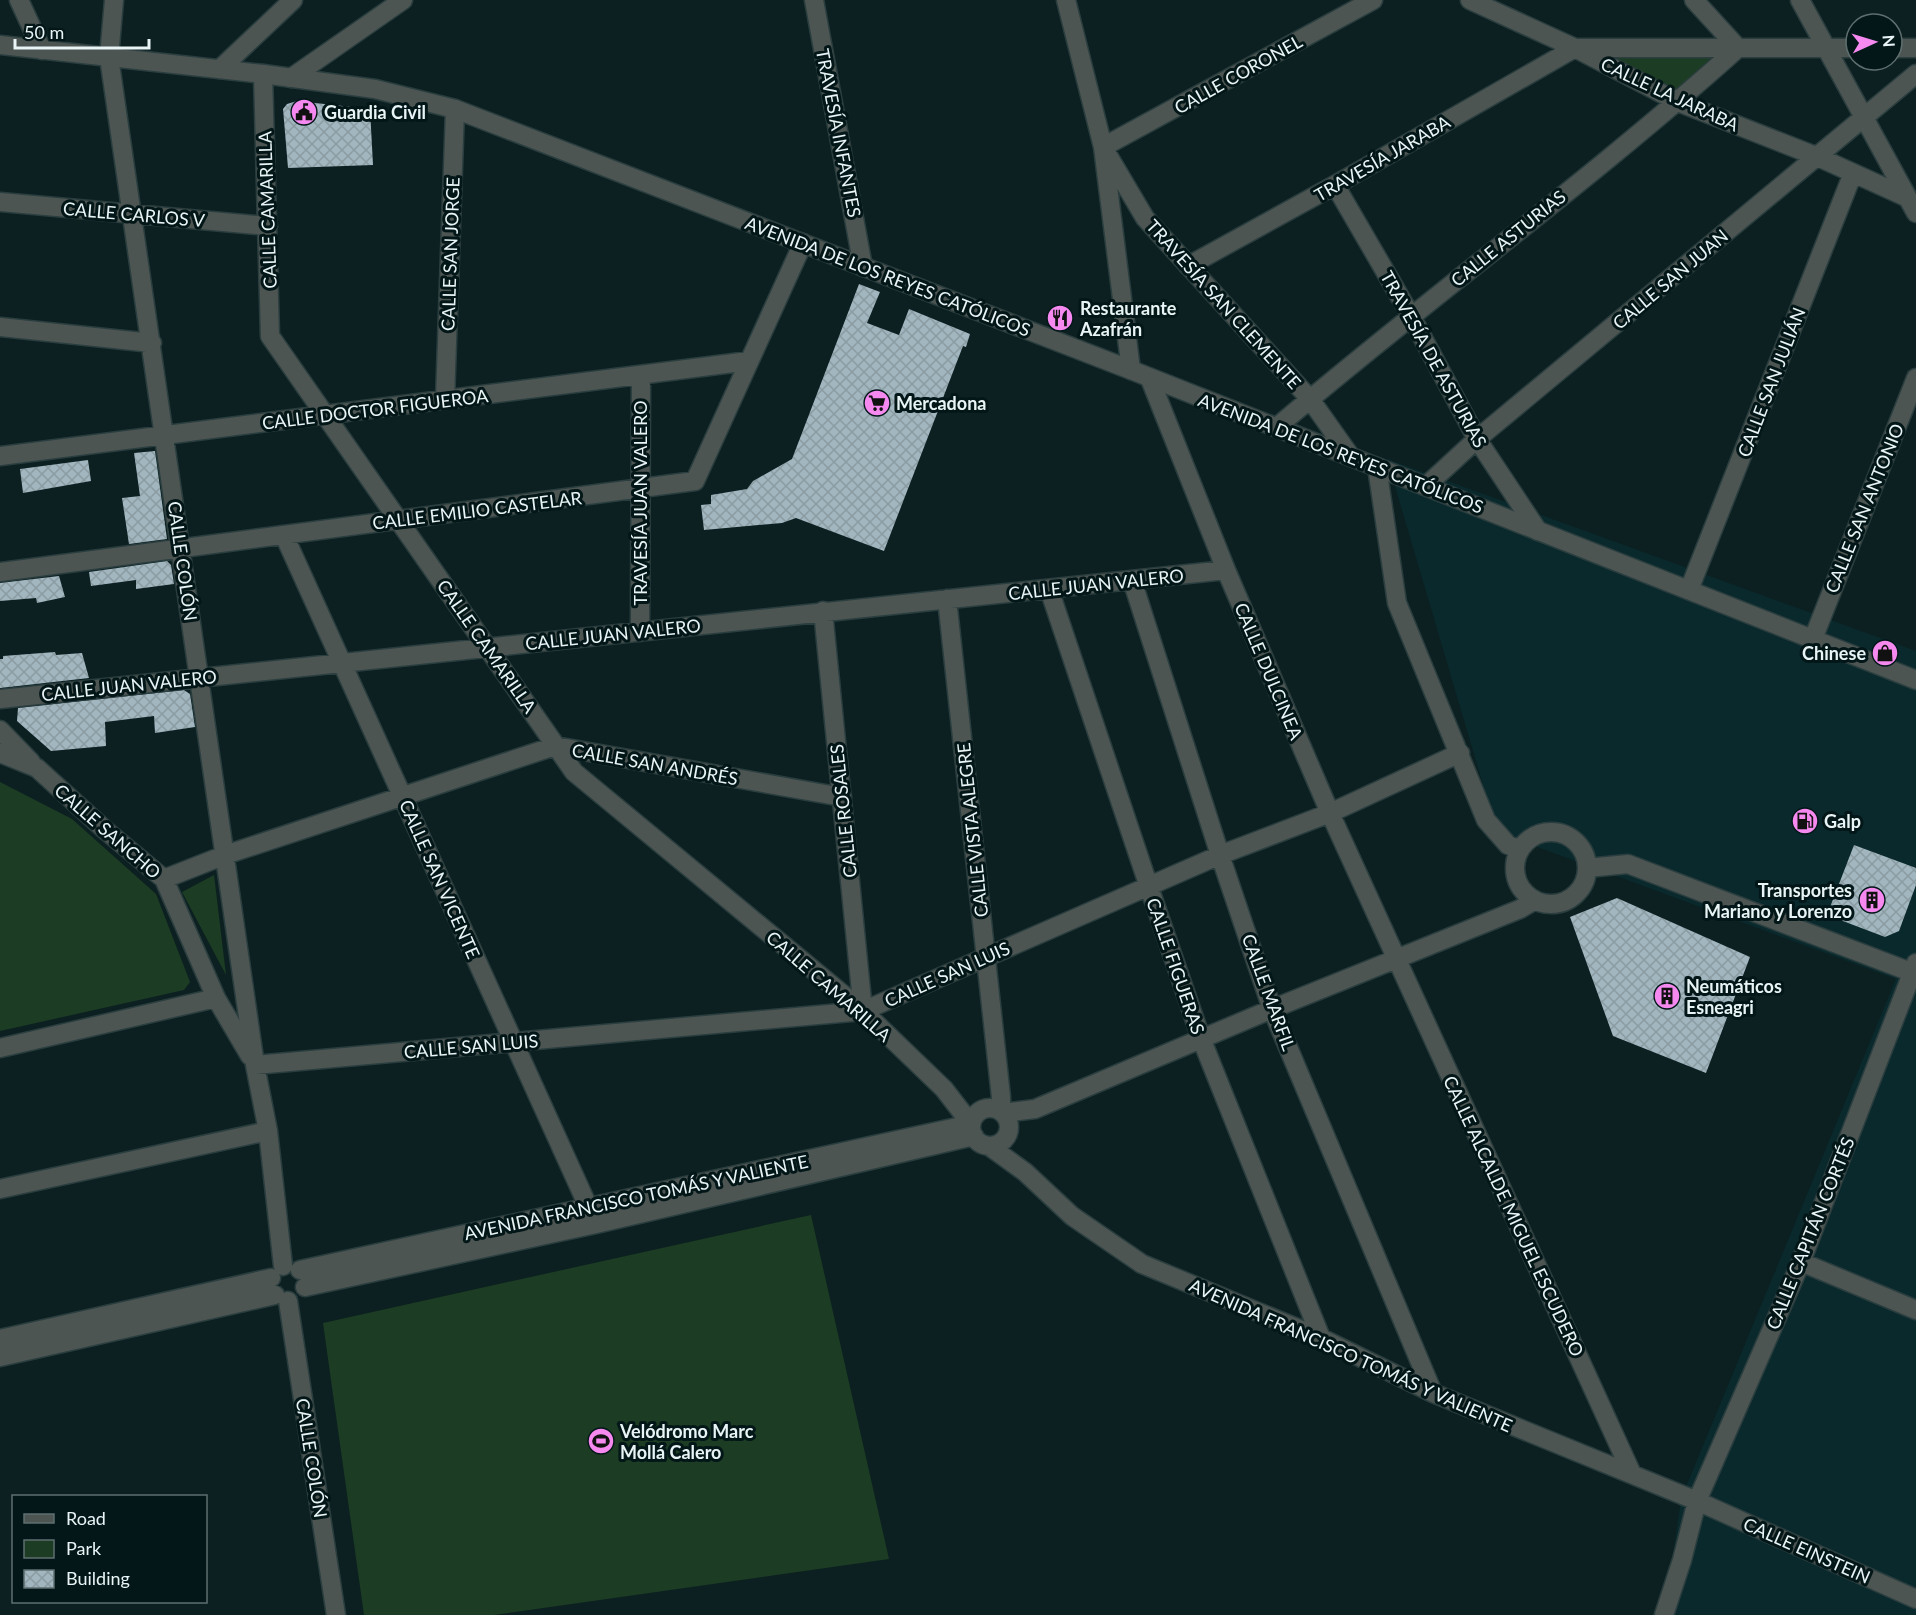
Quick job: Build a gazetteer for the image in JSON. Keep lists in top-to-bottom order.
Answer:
{
  "streets": {
    "street": [
      "CALLE CORONEL",
      "CALLE LA JARABA",
      "TRAVESÍA INFANTES",
      "TRAVESÍA JARABA",
      "CALLE CAMARILLA",
      "CALLE CARLOS V",
      "CALLE ASTURIAS",
      "CALLE SAN JORGE",
      "AVENIDA DE LOS REYES CATÓLICOS",
      "CALLE SAN JUAN",
      "TRAVESÍA SAN CLEMENTE",
      "TRAVESÍA DE ASTURIAS",
      "CALLE SAN JULIÁN",
      "CALLE DOCTOR FIGUEROA",
      "TRAVESÍA JUAN VALERO",
      "CALLE SAN ANTONIO",
      "CALLE EMILIO CASTELAR",
      "CALLE COLÓN",
      "CALLE JUAN VALERO",
      "CALLE DULCINEA",
      "CALLE SAN ANDRÉS",
      "CALLE ROSALES",
      "CALLE VISTA ALEGRE",
      "CALLE SANCHO",
      "CALLE SAN VICENTE",
      "CALLE FIGUERAS",
      "CALLE SAN LUIS",
      "CALLE MARFIL",
      "AVENIDA FRANCISCO TOMÁS Y VALIENTE",
      "CALLE ALCALDE MIGUEL ESCUDERO",
      "CALLE CAPITÁN CORTÉS",
      "CALLE EINSTEIN"
    ]
  },
  "crossings": [
    ["CALLE CORONEL", "TRAVESÍA SAN CLEMENTE"],
    ["CALLE LA JARABA", "TRAVESÍA JARABA"],
    ["CALLE LA JARABA", "CALLE ASTURIAS"],
    ["CALLE LA JARABA", "CALLE SAN JUAN"],
    ["CALLE LA JARABA", "CALLE SAN JULIÁN"],
    ["TRAVESÍA INFANTES", "AVENIDA DE LOS REYES CATÓLICOS"],
    ["TRAVESÍA JARABA", "TRAVESÍA SAN CLEMENTE"],
    ["TRAVESÍA JARABA", "TRAVESÍA DE ASTURIAS"],
    ["CALLE CAMARILLA", "CALLE CARLOS V"],
    ["CALLE CAMARILLA", "AVENIDA DE LOS REYES CATÓLICOS"],
    ["CALLE CAMARILLA", "CALLE DOCTOR FIGUEROA"],
    ["CALLE CAMARILLA", "CALLE EMILIO CASTELAR"],
    ["CALLE CAMARILLA", "CALLE JUAN VALERO"],
    ["CALLE CAMARILLA", "CALLE SAN ANDRÉS"],
    ["CALLE CAMARILLA", "CALLE ROSALES"],
    ["CALLE CAMARILLA", "CALLE VISTA ALEGRE"],
    ["CALLE CAMARILLA", "CALLE SAN LUIS"],
    ["CALLE CAMARILLA", "AVENIDA FRANCISCO TOMÁS Y VALIENTE"],
    ["CALLE CARLOS V", "CALLE COLÓN"],
    ["CALLE ASTURIAS", "AVENIDA DE LOS REYES CATÓLICOS"],
    ["CALLE ASTURIAS", "TRAVESÍA SAN CLEMENTE"],
    ["CALLE ASTURIAS", "TRAVESÍA DE ASTURIAS"],
    ["CALLE SAN JORGE", "AVENIDA DE LOS REYES CATÓLICOS"],
    ["CALLE SAN JORGE", "CALLE DOCTOR FIGUEROA"],
    ["AVENIDA DE LOS REYES CATÓLICOS", "CALLE SAN JUAN"],
    ["AVENIDA DE LOS REYES CATÓLICOS", "TRAVESÍA SAN CLEMENTE"],
    ["AVENIDA DE LOS REYES CATÓLICOS", "TRAVESÍA DE ASTURIAS"],
    ["AVENIDA DE LOS REYES CATÓLICOS", "CALLE SAN JULIÁN"],
    ["AVENIDA DE LOS REYES CATÓLICOS", "CALLE SAN ANTONIO"],
    ["AVENIDA DE LOS REYES CATÓLICOS", "CALLE EMILIO CASTELAR"],
    ["AVENIDA DE LOS REYES CATÓLICOS", "CALLE COLÓN"],
    ["AVENIDA DE LOS REYES CATÓLICOS", "CALLE DULCINEA"],
    ["CALLE SAN JUAN", "TRAVESÍA DE ASTURIAS"],
    ["CALLE DOCTOR FIGUEROA", "TRAVESÍA JUAN VALERO"],
    ["CALLE DOCTOR FIGUEROA", "CALLE EMILIO CASTELAR"],
    ["CALLE DOCTOR FIGUEROA", "CALLE COLÓN"],
    ["TRAVESÍA JUAN VALERO", "CALLE EMILIO CASTELAR"],
    ["TRAVESÍA JUAN VALERO", "CALLE JUAN VALERO"],
    ["CALLE EMILIO CASTELAR", "CALLE COLÓN"],
    ["CALLE EMILIO CASTELAR", "CALLE SAN VICENTE"],
    ["CALLE COLÓN", "CALLE JUAN VALERO"],
    ["CALLE COLÓN", "CALLE SAN ANDRÉS"],
    ["CALLE COLÓN", "CALLE SANCHO"],
    ["CALLE COLÓN", "CALLE SAN LUIS"],
    ["CALLE COLÓN", "AVENIDA FRANCISCO TOMÁS Y VALIENTE"],
    ["CALLE JUAN VALERO", "CALLE DULCINEA"],
    ["CALLE JUAN VALERO", "CALLE ROSALES"],
    ["CALLE JUAN VALERO", "CALLE VISTA ALEGRE"],
    ["CALLE JUAN VALERO", "CALLE SAN VICENTE"],
    ["CALLE JUAN VALERO", "CALLE FIGUERAS"],
    ["CALLE JUAN VALERO", "CALLE MARFIL"],
    ["CALLE DULCINEA", "CALLE SAN LUIS"],
    ["CALLE DULCINEA", "CALLE ALCALDE MIGUEL ESCUDERO"],
    ["CALLE SAN ANDRÉS", "CALLE ROSALES"],
    ["CALLE SAN ANDRÉS", "CALLE SANCHO"],
    ["CALLE SAN ANDRÉS", "CALLE SAN VICENTE"],
    ["CALLE ROSALES", "CALLE SAN LUIS"],
    ["CALLE VISTA ALEGRE", "CALLE SAN LUIS"],
    ["CALLE VISTA ALEGRE", "AVENIDA FRANCISCO TOMÁS Y VALIENTE"],
    ["CALLE SAN VICENTE", "CALLE SAN LUIS"],
    ["CALLE SAN VICENTE", "AVENIDA FRANCISCO TOMÁS Y VALIENTE"],
    ["CALLE FIGUERAS", "CALLE SAN LUIS"],
    ["CALLE FIGUERAS", "AVENIDA FRANCISCO TOMÁS Y VALIENTE"],
    ["CALLE SAN LUIS", "CALLE MARFIL"],
    ["CALLE MARFIL", "AVENIDA FRANCISCO TOMÁS Y VALIENTE"],
    ["AVENIDA FRANCISCO TOMÁS Y VALIENTE", "CALLE ALCALDE MIGUEL ESCUDERO"],
    ["AVENIDA FRANCISCO TOMÁS Y VALIENTE", "CALLE CAPITÁN CORTÉS"],
    ["AVENIDA FRANCISCO TOMÁS Y VALIENTE", "CALLE EINSTEIN"],
    ["CALLE CAPITÁN CORTÉS", "CALLE EINSTEIN"]
  ],
  "places": {
    "public building": ["Guardia Civil"],
    "restaurant": ["Restaurante Azafrán"],
    "supermarket": ["Mercadona"],
    "shop": ["Chinese"],
    "fuel station": ["Galp"],
    "building": ["Transportes Mariano y Lorenzo", "Neumáticos Esneagri"],
    "sports": ["Velódromo Marc Mollá Calero"]
  },
  "legend": ["Road", "Park", "Building"],
  "scale_bar": "50 m",
  "north": "right"
}
